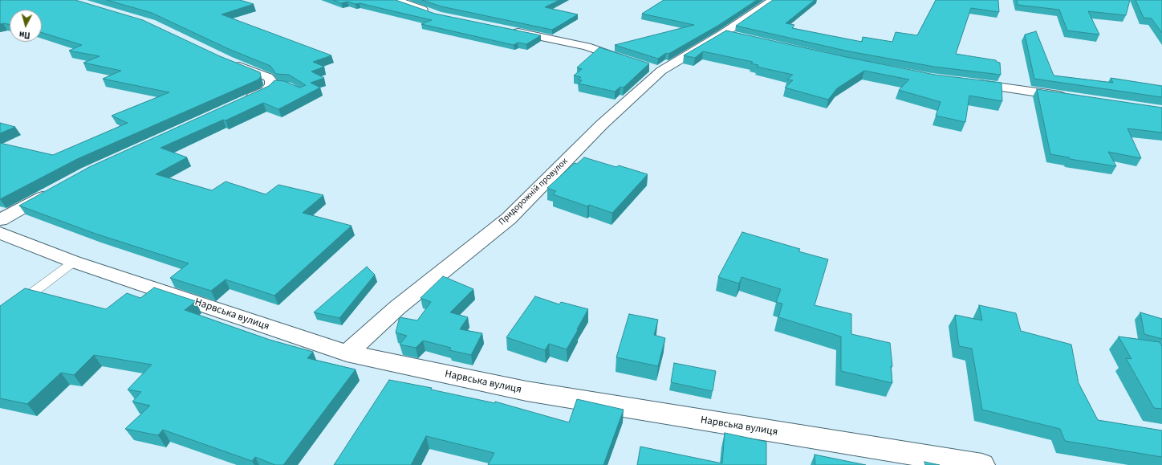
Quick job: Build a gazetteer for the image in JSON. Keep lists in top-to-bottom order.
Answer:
{
  "streets": {
    "street": ["Придорожній провулок", "Нарвська вулиця"]
  },
  "crossings": [
    ["Придорожній провулок", "Нарвська вулиця"]
  ],
  "north": "bottom"
}
